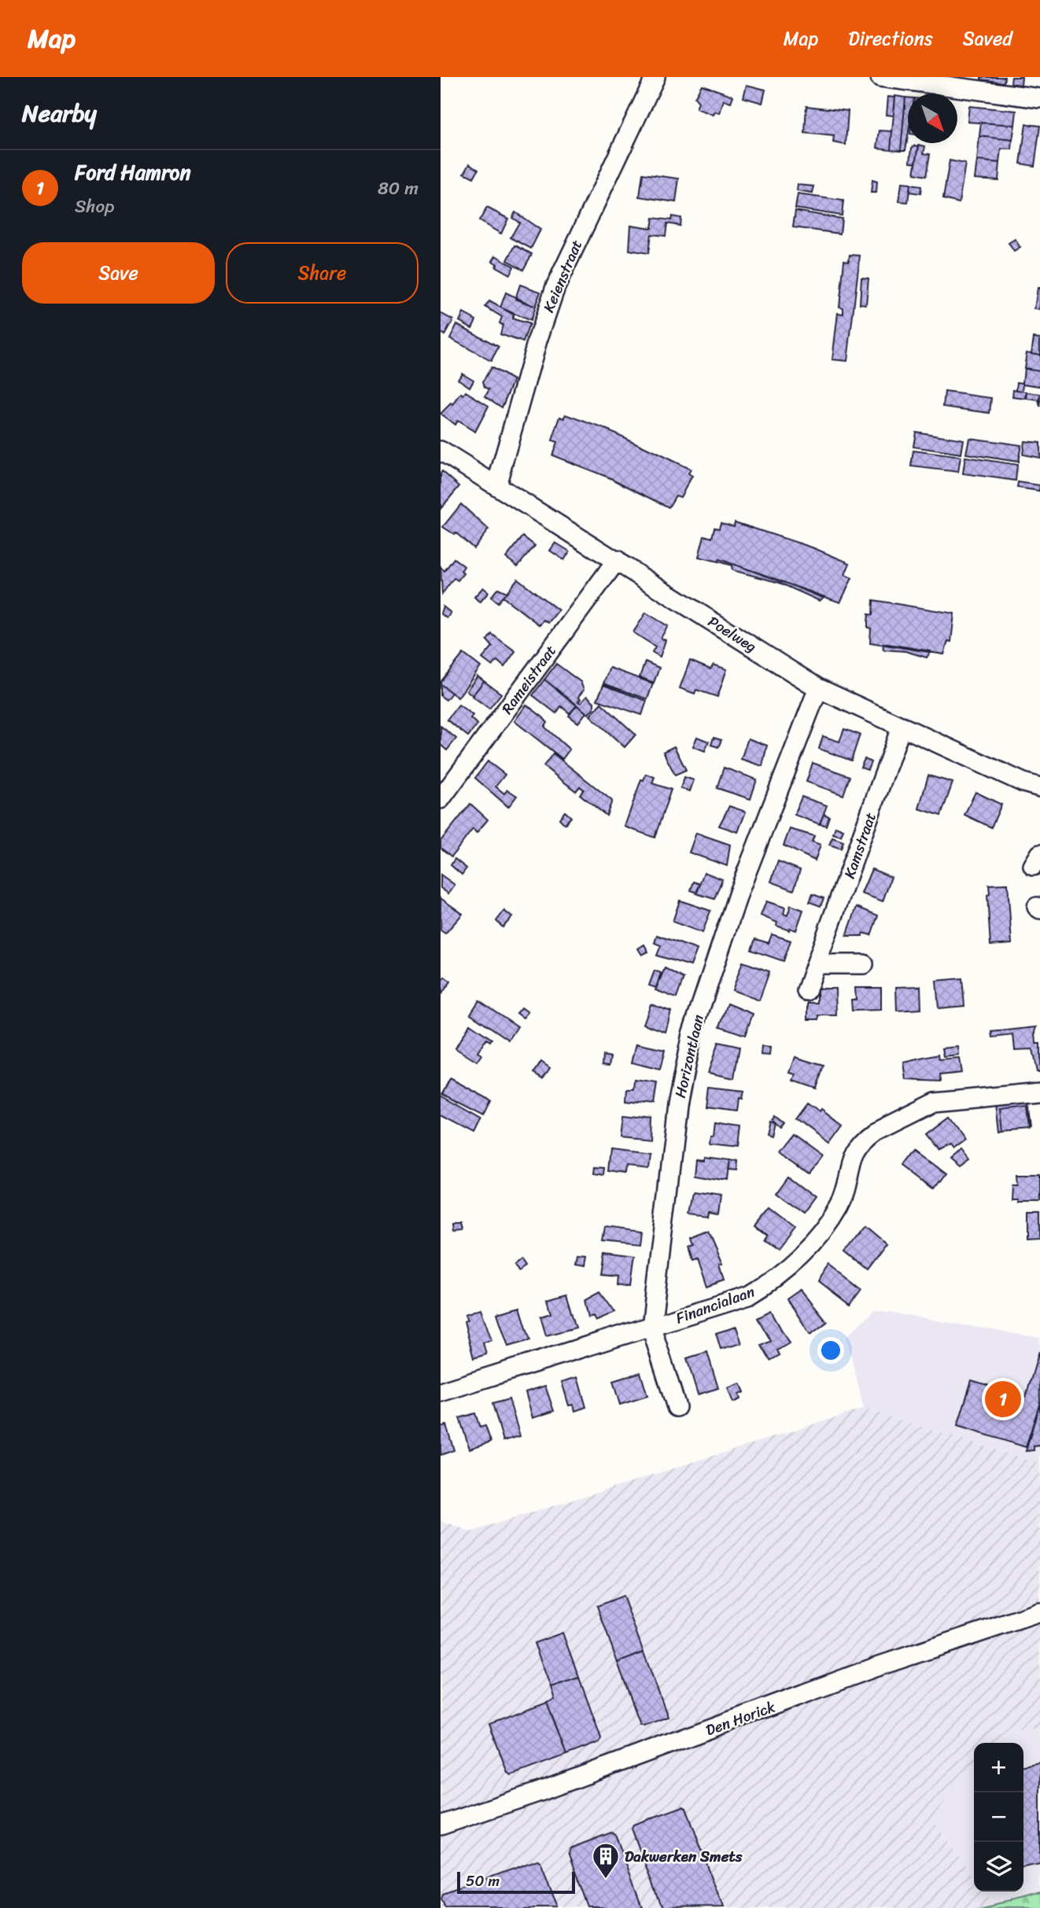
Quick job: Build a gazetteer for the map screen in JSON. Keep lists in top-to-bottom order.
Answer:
{
  "streets": {
    "street": [
      "Keienstraat",
      "Poelweg",
      "Rameistraat",
      "Kamstraat",
      "Horizontlaan",
      "Financialaan",
      "Den Horick"
    ]
  },
  "crossings": [
    ["Keienstraat", "Poelweg"],
    ["Poelweg", "Rameistraat"],
    ["Poelweg", "Kamstraat"],
    ["Poelweg", "Horizontlaan"],
    ["Horizontlaan", "Financialaan"]
  ],
  "places": {
    "building": ["Dakwerken Smets"]
  },
  "scale_bar": "50 m",
  "north": "bottom right",
  "page": {
    "header": "Map",
    "nav": ["Map", "Directions", "Saved"],
    "heading": "Nearby",
    "list": [
      {
        "mark": "1",
        "name": "Ford Hamron",
        "note": "Shop",
        "value": "80 m"
      }
    ],
    "buttons": ["Save", "Share"],
    "pins": "1",
    "map_buttons": ["+", "−"],
    "scale": "50 m"
  }
}
